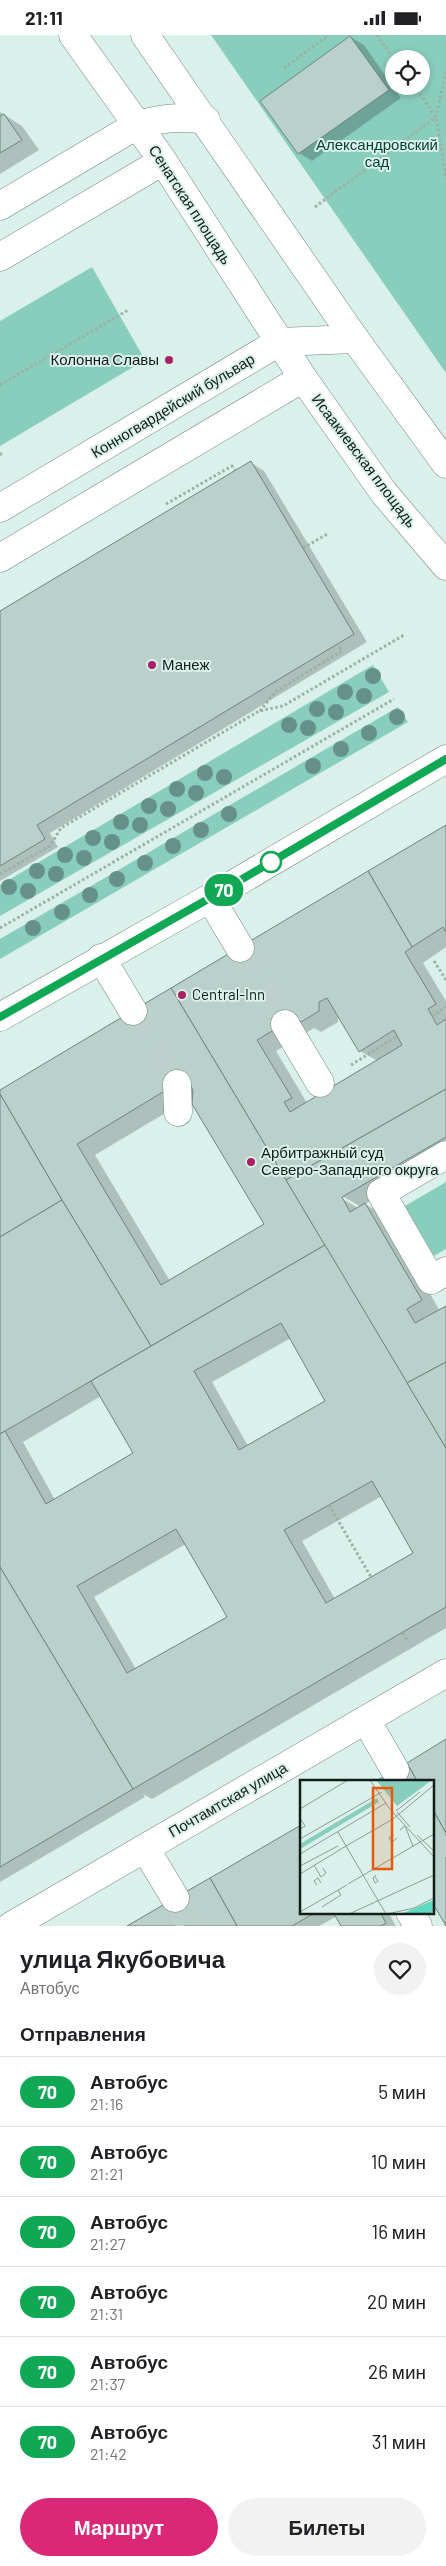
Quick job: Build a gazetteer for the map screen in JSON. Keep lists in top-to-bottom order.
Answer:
{
  "streets": {
    "main road": [
      "Сенатская площадь",
      "Конногвардейский бульвар",
      "Исаакиевская площадь",
      "Почтамтская улица"
    ]
  },
  "crossings": [
    ["Сенатская площадь", "Конногвардейский бульвар"],
    ["Сенатская площадь", "Исаакиевская площадь"]
  ],
  "parks": ["Александровский сад"],
  "places": [
    "Колонна Славы",
    "Манеж",
    "Central-Inn",
    "Арбитражный суд Северо-Западного округа"
  ],
  "lines": ["bus line 70"],
  "page": {
    "status": "21:11",
    "on_map": "70",
    "heading": [
      ["улица Якубовича", "Автобус"],
      "Отправления"
    ],
    "list": [
      {
        "mark": "70",
        "name": "Автобус",
        "note": "21:16",
        "value": "5 мин"
      },
      {
        "mark": "70",
        "name": "Автобус",
        "note": "21:21",
        "value": "10 мин"
      },
      {
        "mark": "70",
        "name": "Автобус",
        "note": "21:27",
        "value": "16 мин"
      },
      {
        "mark": "70",
        "name": "Автобус",
        "note": "21:31",
        "value": "20 мин"
      },
      {
        "mark": "70",
        "name": "Автобус",
        "note": "21:37",
        "value": "26 мин"
      },
      {
        "mark": "70",
        "name": "Автобус",
        "note": "21:42",
        "value": "31 мин"
      }
    ],
    "buttons": ["Маршрут", "Билеты"]
  }
}
